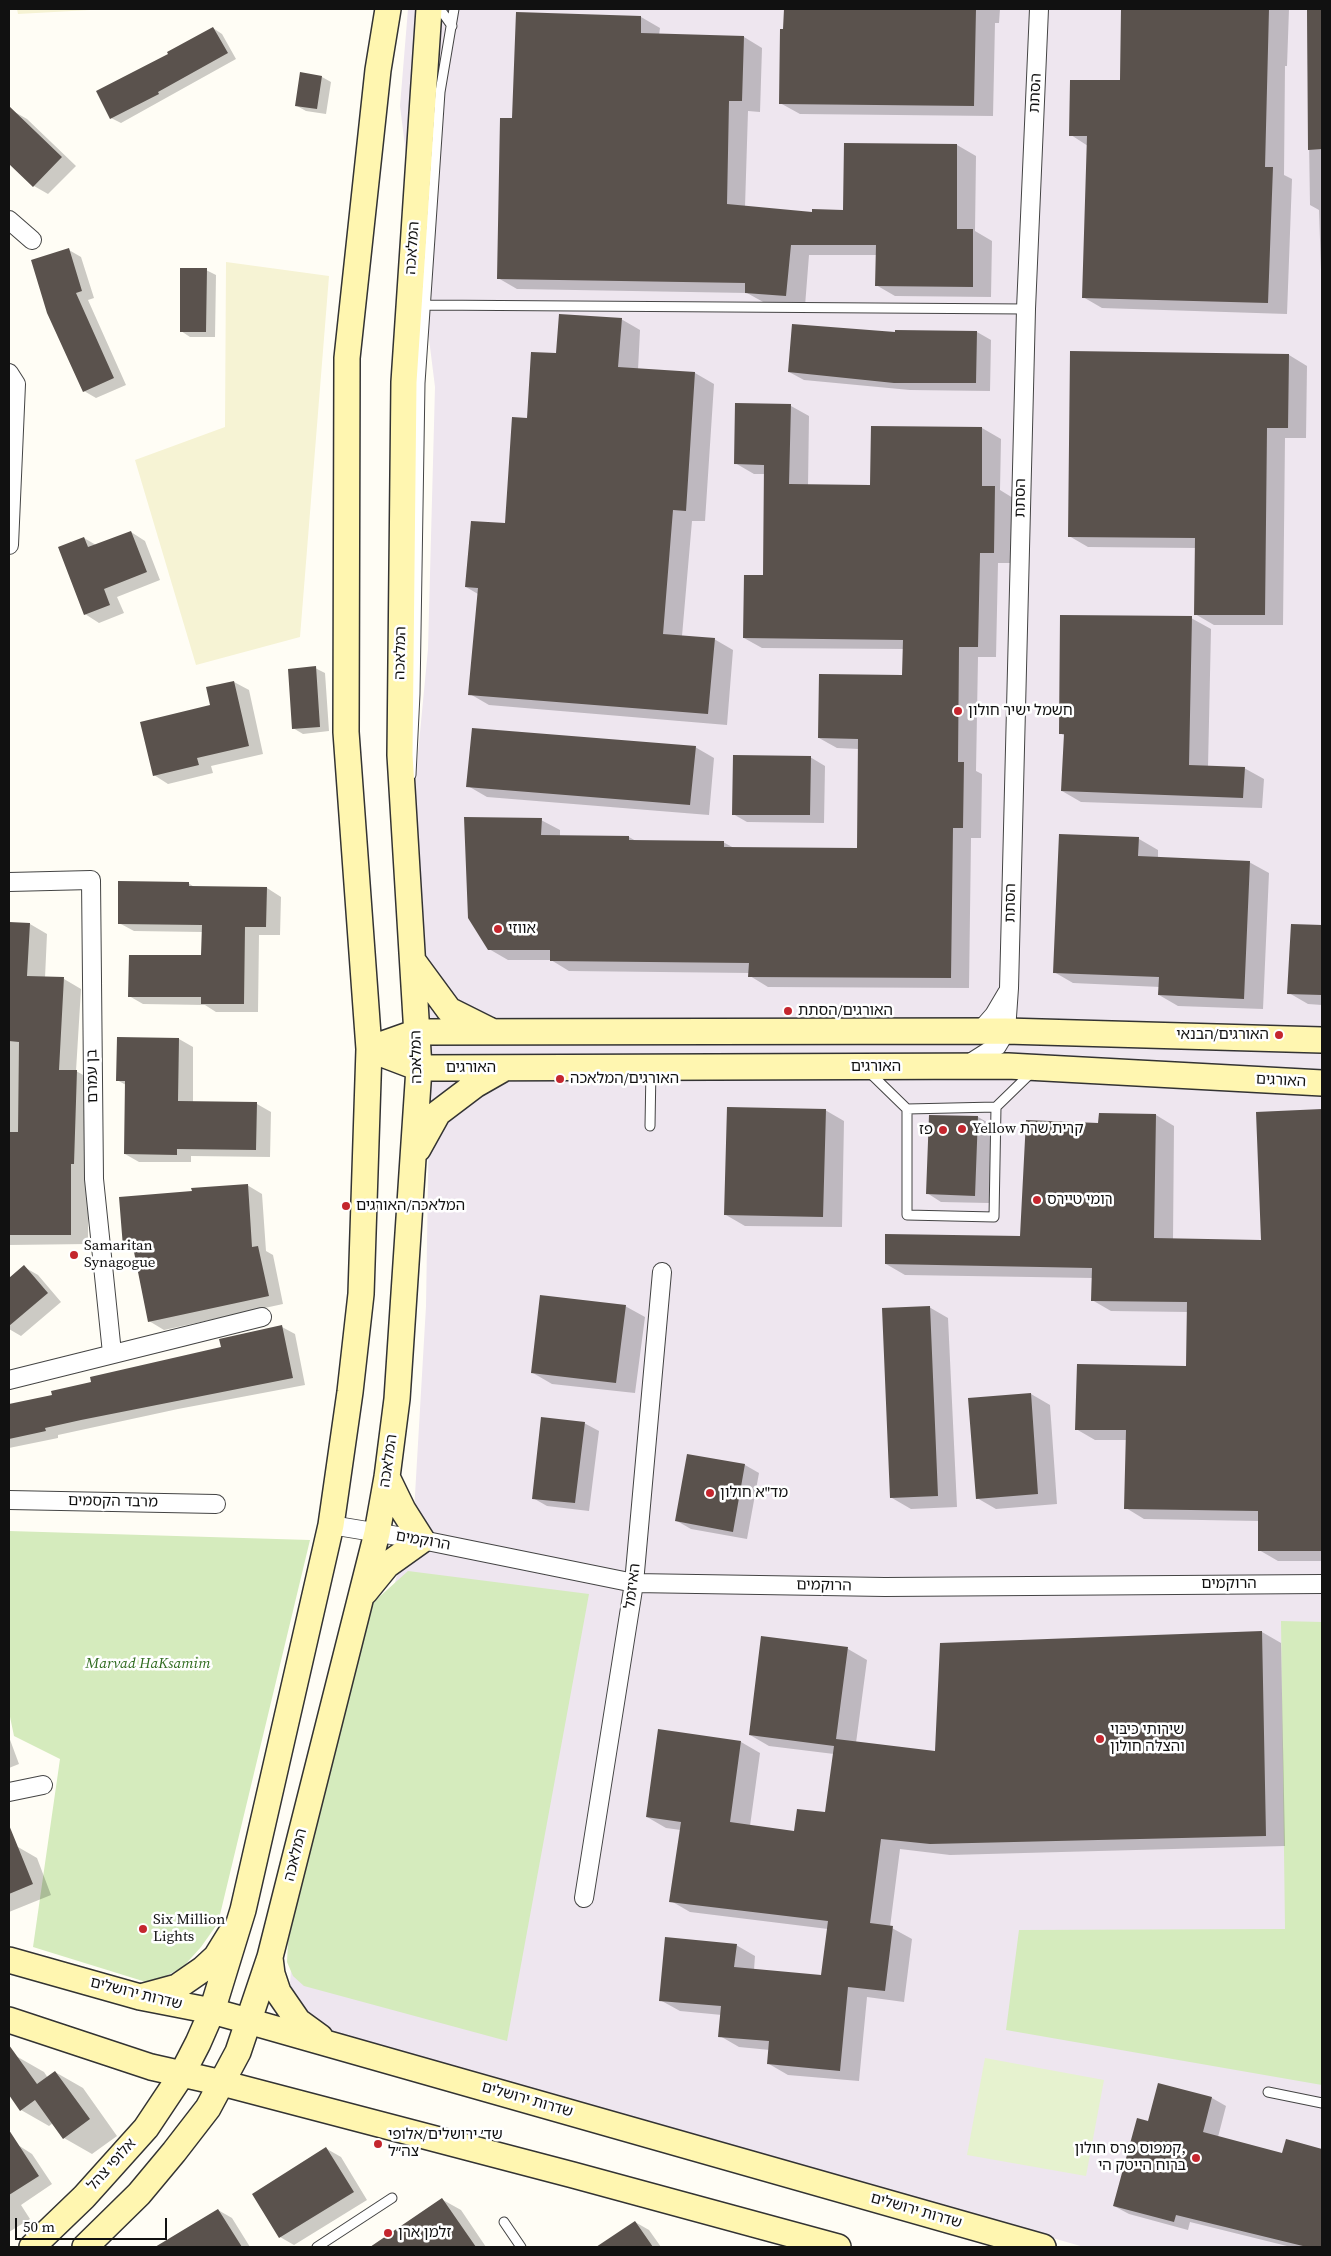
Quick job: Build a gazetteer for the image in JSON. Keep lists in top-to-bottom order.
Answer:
{
  "streets": {
    "main road": [
      "המלאכה",
      "האורגים",
      "שדרות ירושלים",
      "אלופי צהל"
    ],
    "street": [
      "הסתת",
      "בן עמרם",
      "מרבד הקסמים",
      "הרוקמים",
      "האיזמל"
    ]
  },
  "crossings": [
    ["המלאכה", "האורגים"],
    ["המלאכה", "הרוקמים"],
    ["המלאכה", "שדרות ירושלים"],
    ["הרוקמים", "האיזמל"]
  ],
  "parks": ["Marvad HaKsamim"],
  "places": [
    "חשמל ישיר חולון",
    "אווזי",
    "האורגים/הסתת",
    "האורגים/הבנאי",
    "האורגים/המלאכה",
    "Yellow קרית שרת",
    "פז",
    "רומי טיירס",
    "המלאכה/האורגים",
    "Samaritan Synagogue",
    "מד\"א חולון",
    "שירותי כיבוי והצלה חולון",
    "Six Million Lights",
    "שד׳ ירושלים/אלופי צה״ל",
    "קמפוס פרס חולון, ברוח הייטק הי",
    "זלמן ארן"
  ],
  "scale_bar": "50 m"
}
